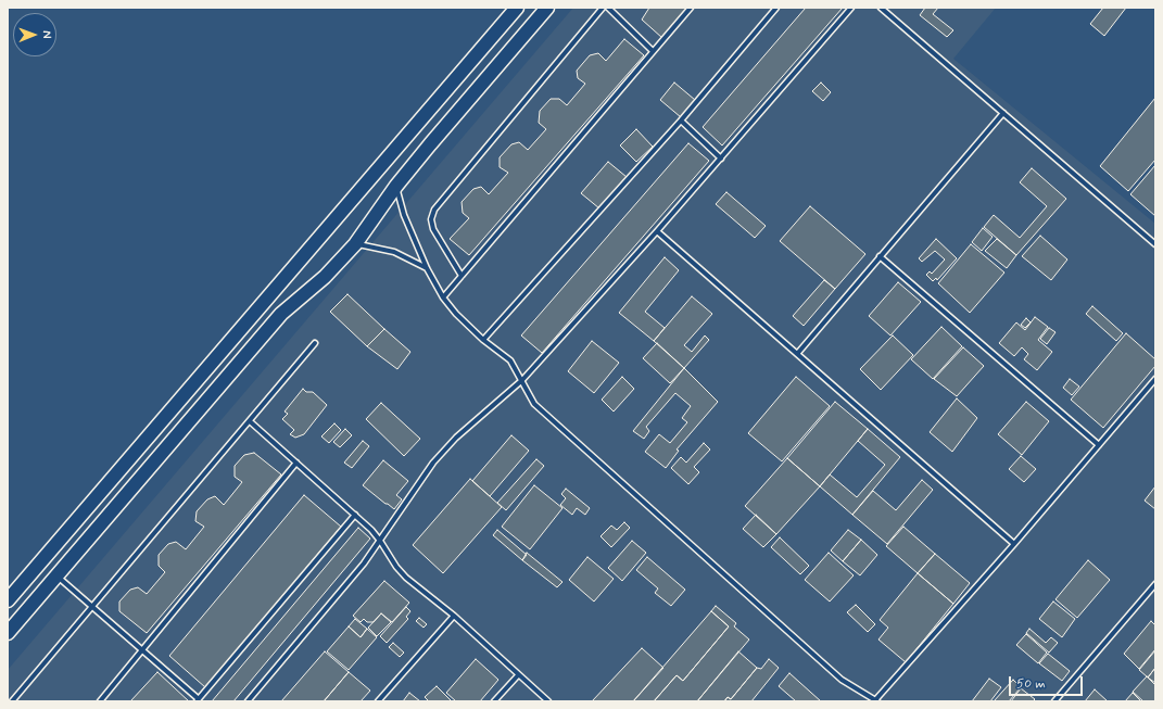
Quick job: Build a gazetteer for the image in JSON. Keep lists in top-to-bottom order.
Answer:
{
  "scale_bar": "50 m",
  "north": "right"
}
